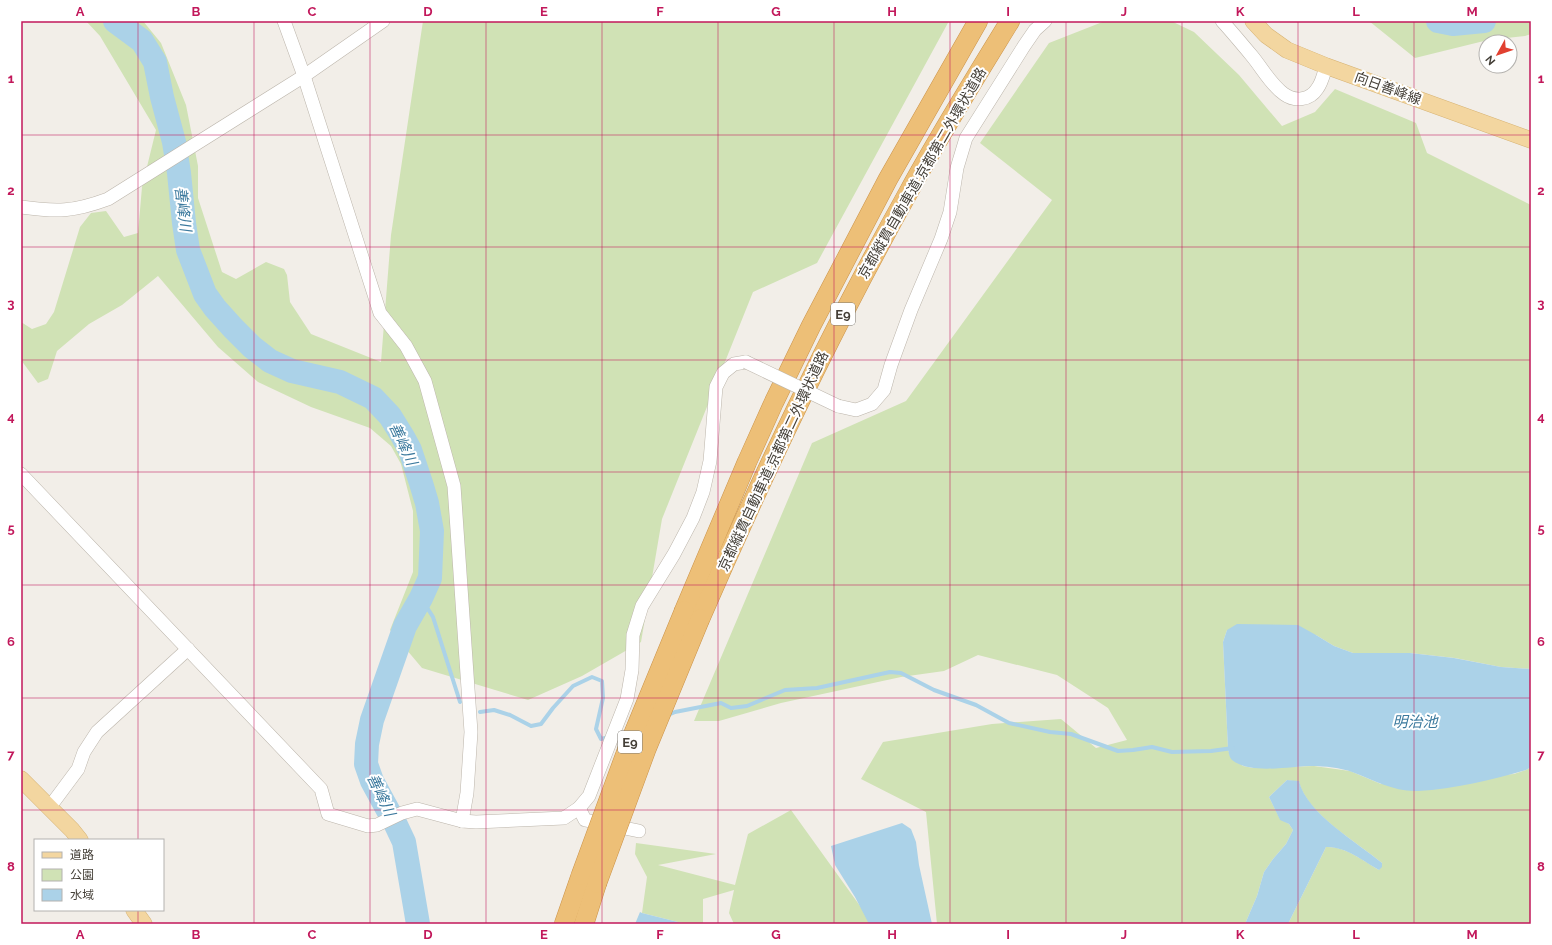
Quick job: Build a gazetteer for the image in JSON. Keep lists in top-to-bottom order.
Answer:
{
  "streets": {
    "highway": ["京都縦貫自動車道;京都第二外環状道路", "E9"],
    "main road": ["向日善峰線"]
  },
  "water": ["善峰川", "明治池"],
  "legend": ["道路", "公園", "水域"],
  "north": "bottom left",
  "grid": {
    "columns": [
      "A",
      "B",
      "C",
      "D",
      "E",
      "F",
      "G",
      "H",
      "I",
      "J",
      "K",
      "L",
      "M"
    ],
    "rows": [
      "1",
      "2",
      "3",
      "4",
      "5",
      "6",
      "7",
      "8"
    ]
  }
}
